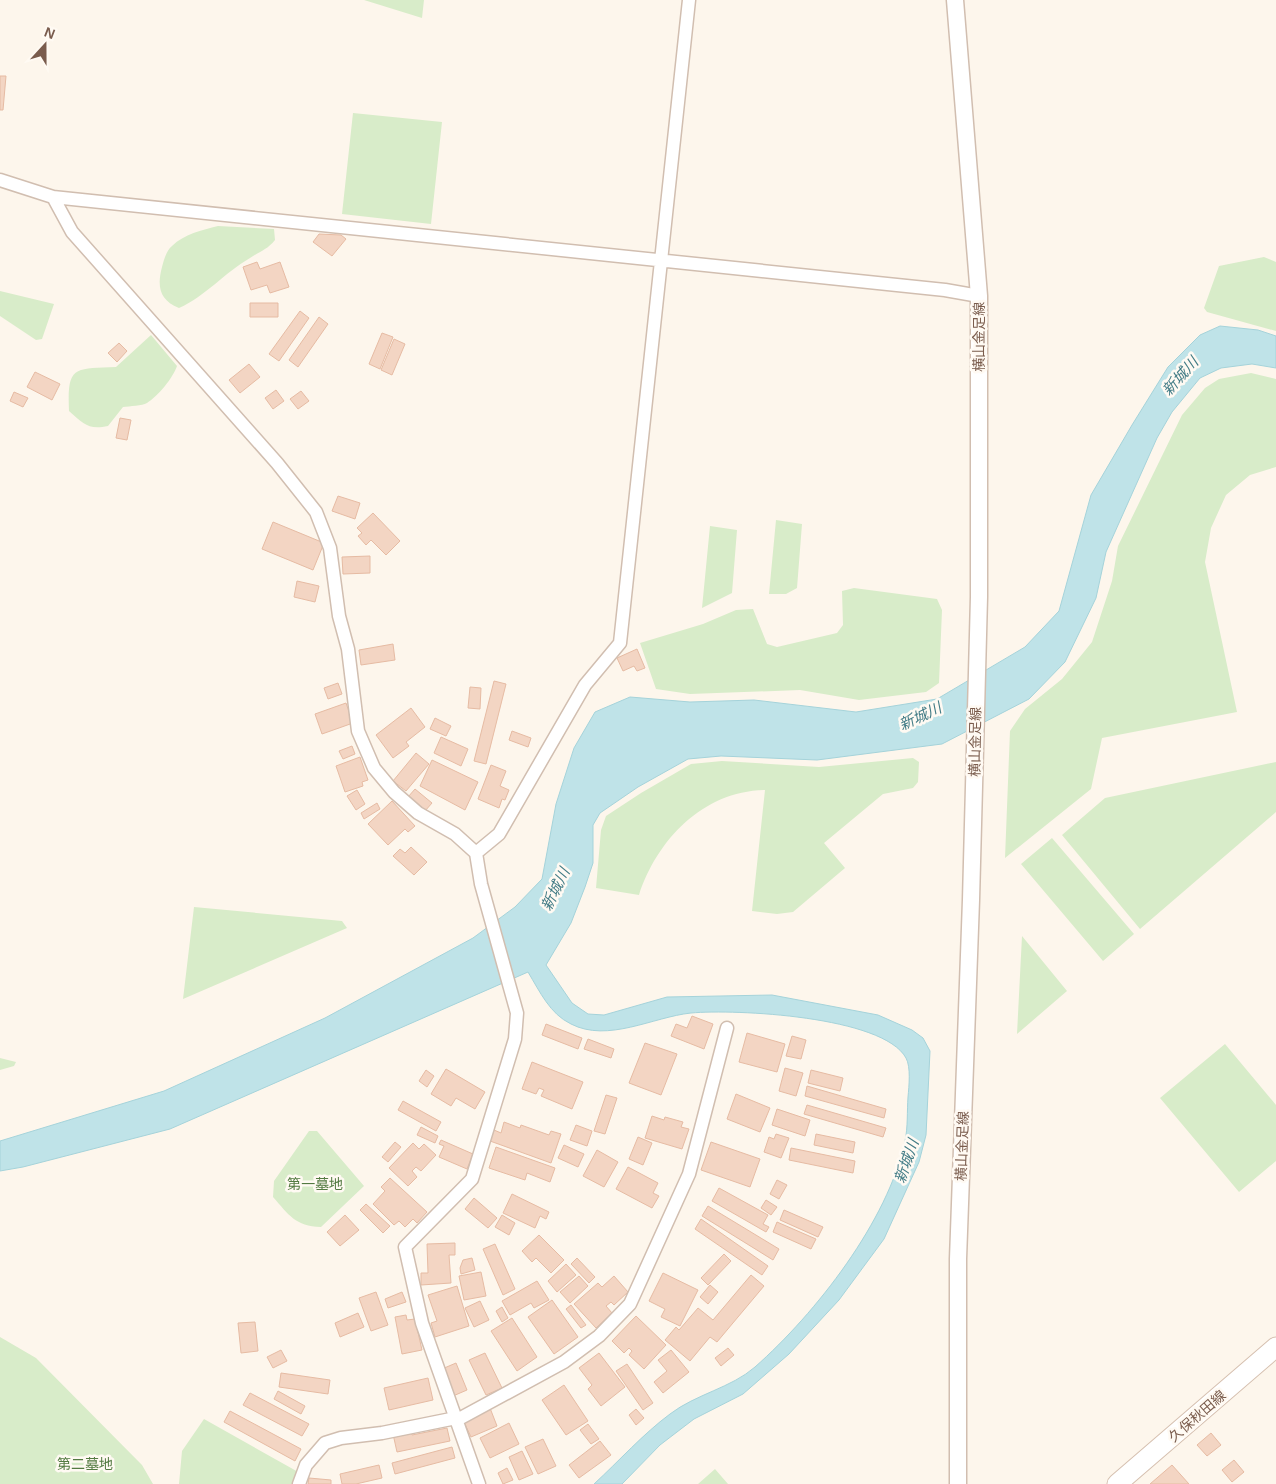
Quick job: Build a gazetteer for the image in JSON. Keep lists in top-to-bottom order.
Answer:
{
  "streets": {
    "main road": ["久保秋田線"],
    "street": ["横山金足線"]
  },
  "water": ["新城川"],
  "parks": ["第一墓地", "第二墓地"],
  "north": "top"
}
